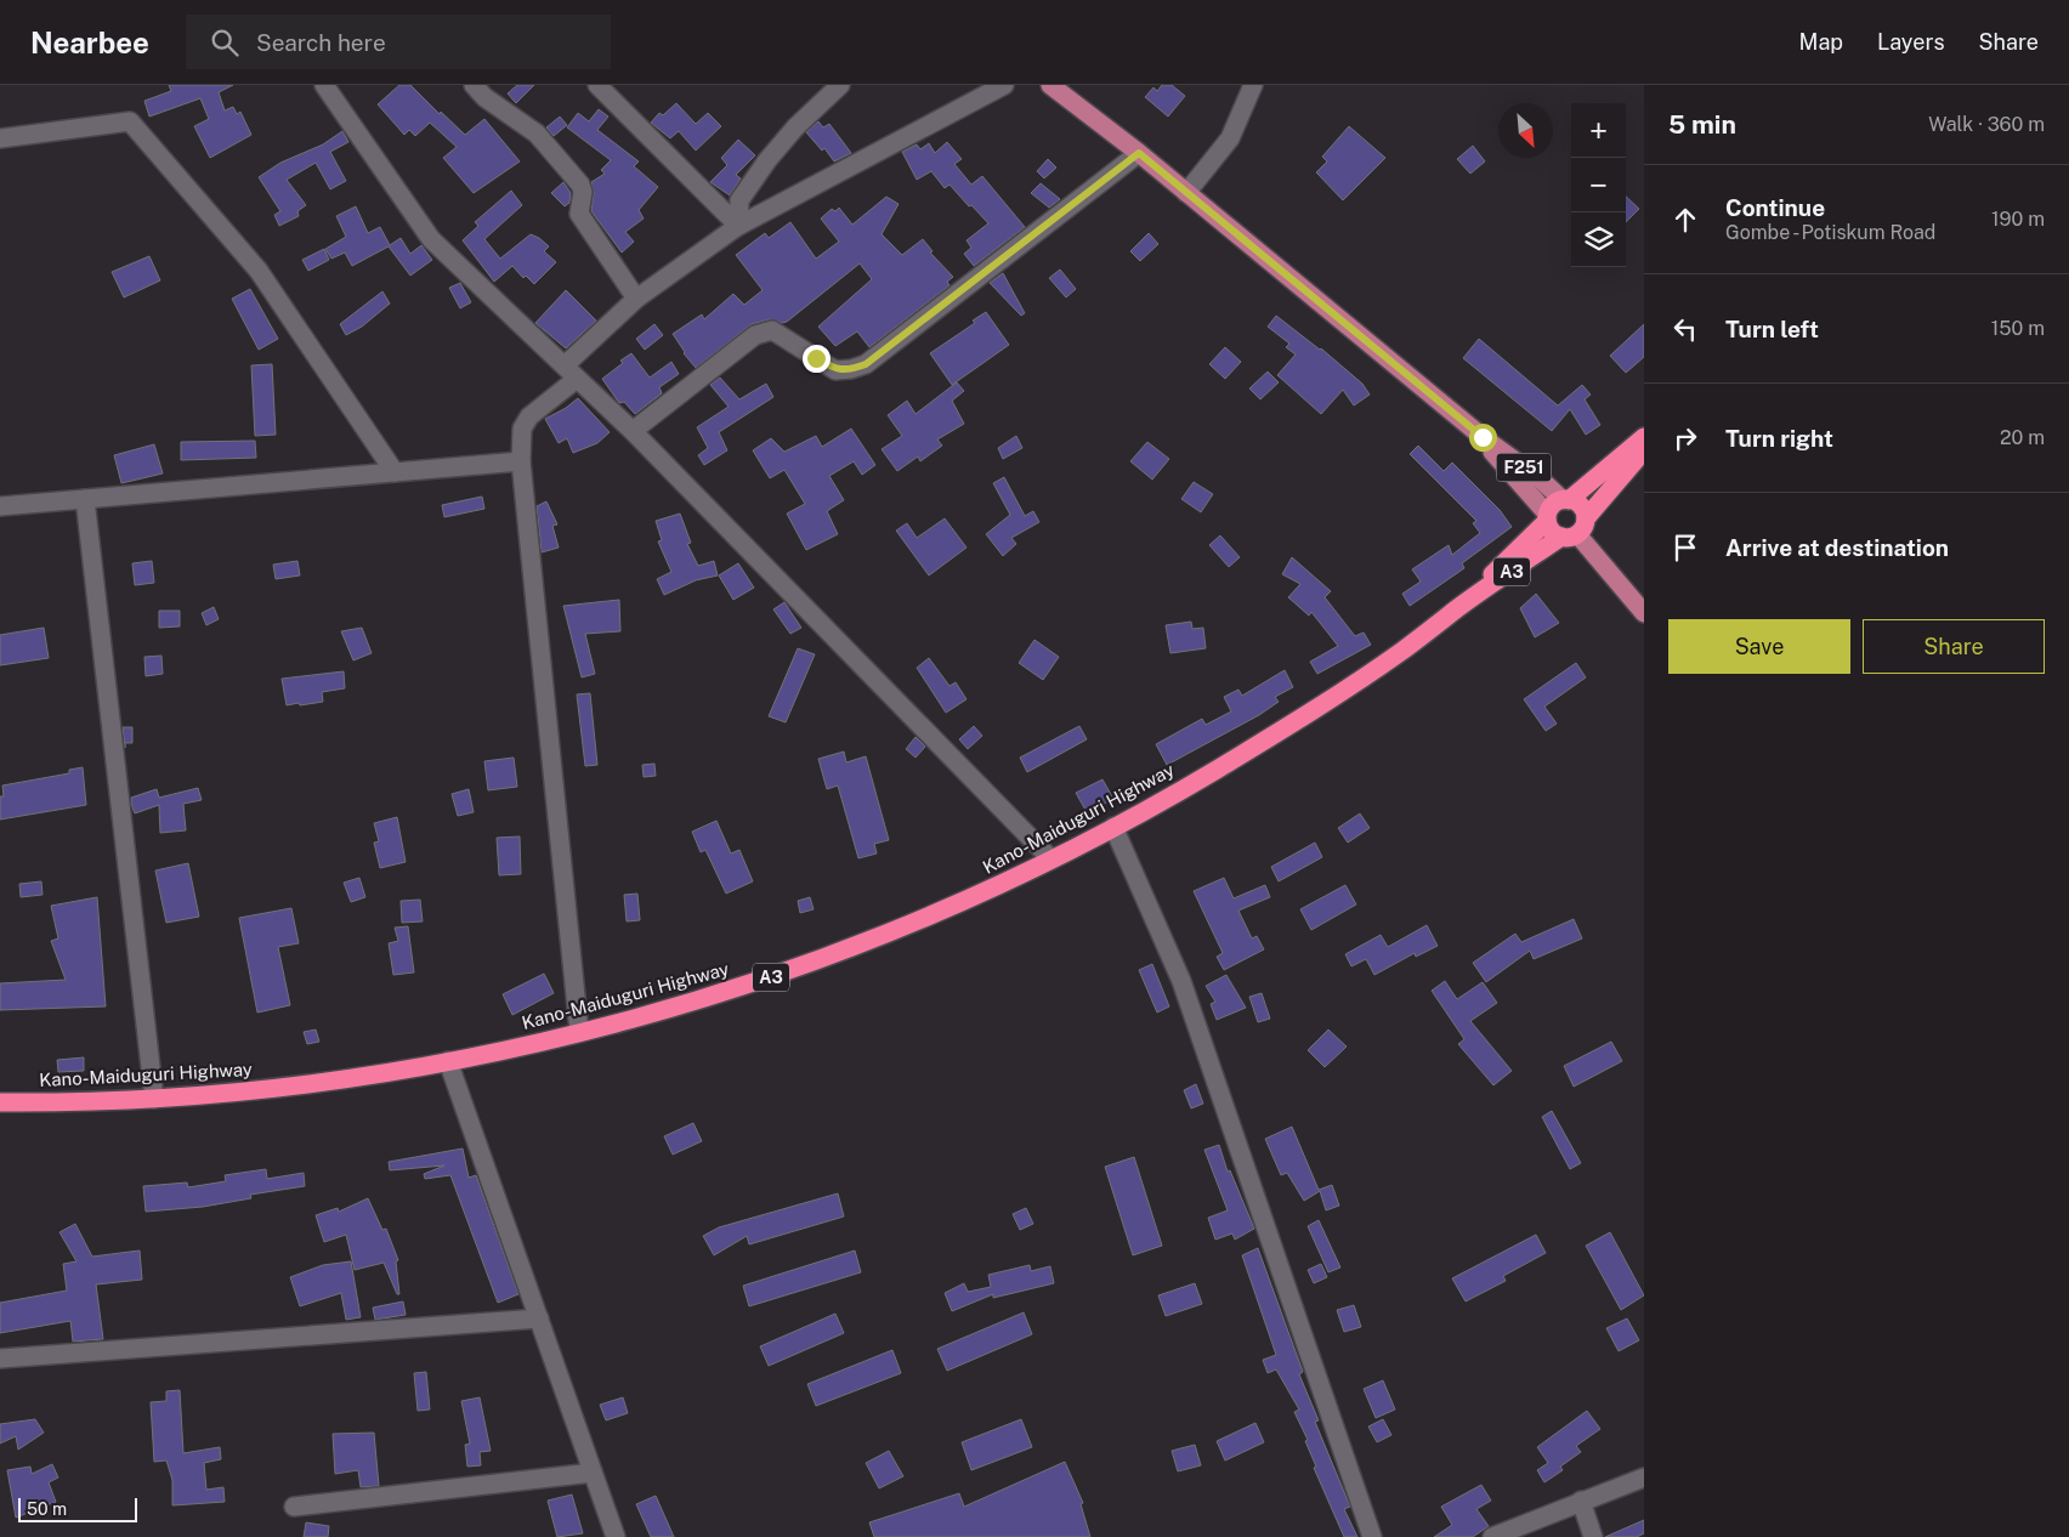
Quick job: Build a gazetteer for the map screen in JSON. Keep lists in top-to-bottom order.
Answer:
{
  "streets": {
    "highway": ["A3", "Kano-Maiduguri Highway"],
    "main road": ["F251"]
  },
  "crossings": [
    ["F251", "A3"],
    ["F251", "Kano-Maiduguri Highway"],
    ["A3", "Kano-Maiduguri Highway"]
  ],
  "scale_bar": "50 m",
  "north": "bottom right",
  "page": {
    "header": "Nearbee",
    "search": "Search here",
    "nav": ["Map", "Layers", "Share"],
    "heading": ["5 min", "Walk · 360 m"],
    "map_buttons": ["+", "−"],
    "list": [
      ["Continue", "Gombe - Potiskum Road", "190 m"],
      ["Turn left", "150 m"],
      ["Turn right", "20 m"],
      "Arrive at destination"
    ],
    "buttons": ["Save", "Share"],
    "scale": "50 m"
  }
}
